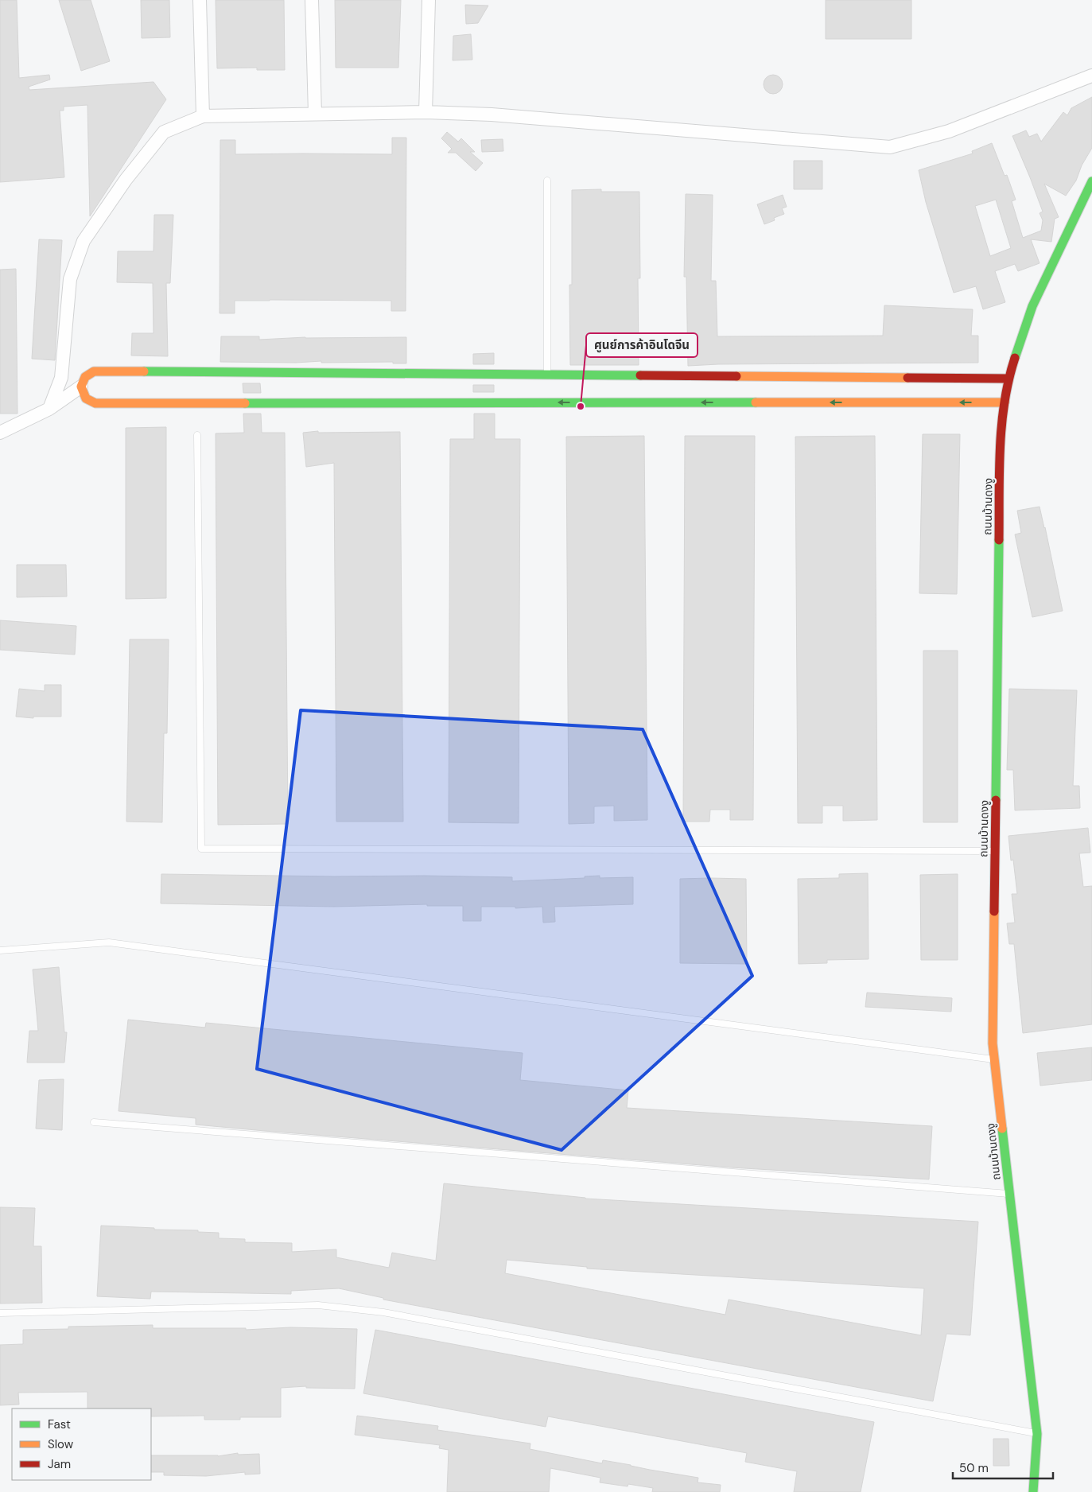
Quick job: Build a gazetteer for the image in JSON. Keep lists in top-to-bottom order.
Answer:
{
  "streets": {
    "street": ["ถนนบ้านดงงู"]
  },
  "places": ["ศูนย์การค้าอินโดจีน"],
  "legend": ["Fast", "Slow", "Jam"],
  "scale_bar": "50 m"
}
